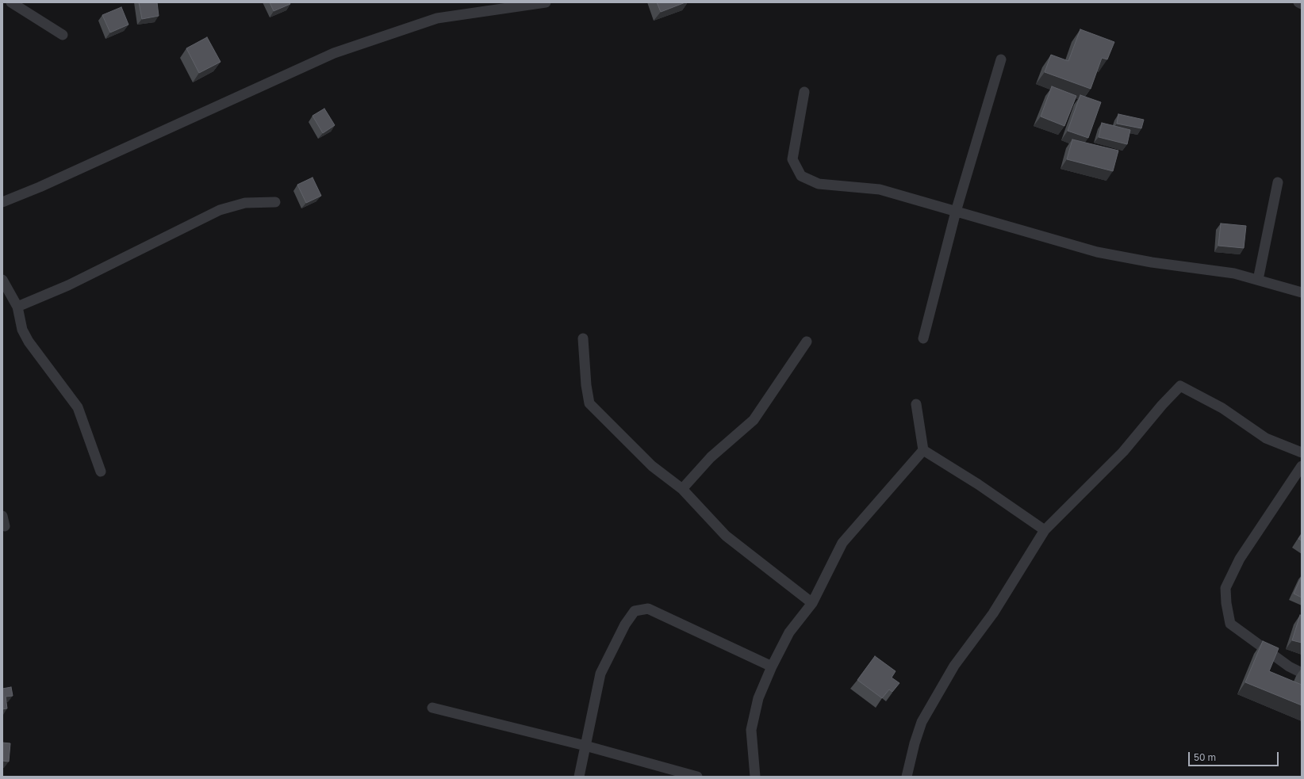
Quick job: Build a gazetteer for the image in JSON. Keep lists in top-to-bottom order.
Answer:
{
  "scale_bar": "50 m"
}
